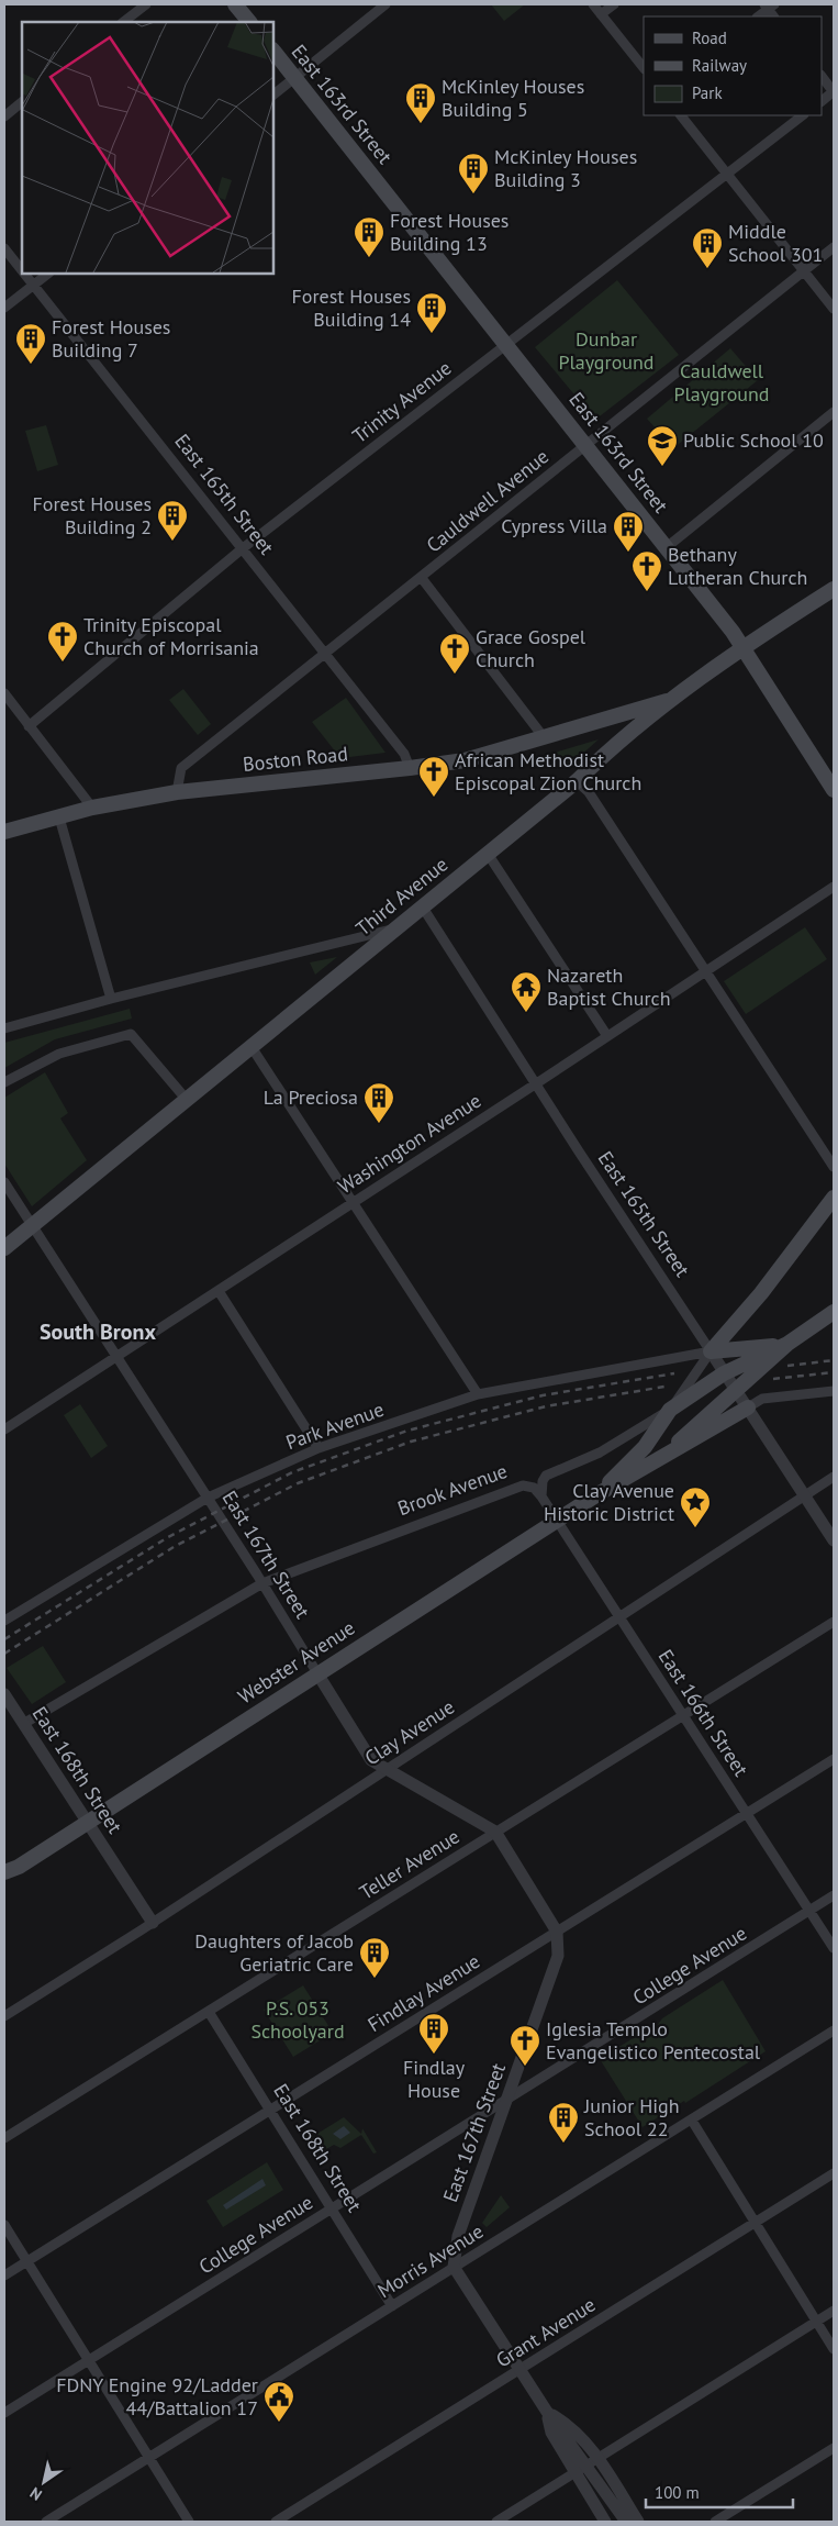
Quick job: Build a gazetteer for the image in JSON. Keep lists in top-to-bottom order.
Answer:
{
  "streets": {
    "main road": [
      "East 163rd Street",
      "Boston Road",
      "Third Avenue",
      "Webster Avenue"
    ],
    "street": [
      "Trinity Avenue",
      "East 165th Street",
      "Cauldwell Avenue",
      "Washington Avenue",
      "Park Avenue",
      "Brook Avenue",
      "East 167th Street",
      "East 166th Street",
      "Clay Avenue",
      "East 168th Street",
      "Teller Avenue",
      "College Avenue",
      "Findlay Avenue",
      "Morris Avenue",
      "Grant Avenue"
    ]
  },
  "crossings": [
    ["East 163rd Street", "Trinity Avenue"],
    ["East 163rd Street", "Cauldwell Avenue"],
    ["East 163rd Street", "Third Avenue"],
    ["Trinity Avenue", "East 165th Street"],
    ["East 165th Street", "Cauldwell Avenue"],
    ["East 165th Street", "Boston Road"],
    ["East 165th Street", "Third Avenue"],
    ["East 165th Street", "Washington Avenue"],
    ["East 165th Street", "Park Avenue"],
    ["East 165th Street", "Webster Avenue"],
    ["East 165th Street", "Clay Avenue"],
    ["Cauldwell Avenue", "Boston Road"],
    ["Boston Road", "Third Avenue"],
    ["Third Avenue", "East 167th Street"],
    ["Washington Avenue", "East 167th Street"],
    ["Park Avenue", "East 167th Street"],
    ["Brook Avenue", "East 167th Street"],
    ["Brook Avenue", "East 166th Street"],
    ["Brook Avenue", "East 168th Street"],
    ["East 167th Street", "Webster Avenue"],
    ["East 167th Street", "Clay Avenue"],
    ["East 167th Street", "Teller Avenue"],
    ["East 167th Street", "College Avenue"],
    ["East 167th Street", "Findlay Avenue"],
    ["East 167th Street", "Morris Avenue"],
    ["Webster Avenue", "East 166th Street"],
    ["Webster Avenue", "East 168th Street"],
    ["East 166th Street", "Clay Avenue"],
    ["East 166th Street", "Teller Avenue"],
    ["East 166th Street", "College Avenue"],
    ["East 166th Street", "Findlay Avenue"],
    ["Clay Avenue", "East 168th Street"],
    ["East 168th Street", "Teller Avenue"],
    ["East 168th Street", "College Avenue"],
    ["East 168th Street", "Findlay Avenue"],
    ["East 168th Street", "Morris Avenue"]
  ],
  "districts": ["South Bronx"],
  "parks": ["Dunbar Playground", "Cauldwell Playground", "P.S. 053 Schoolyard"],
  "places": {
    "building": [
      "McKinley Houses Building 5",
      "McKinley Houses Building 3",
      "Forest Houses Building 13",
      "Middle School 301",
      "Forest Houses Building 14",
      "Forest Houses Building 7",
      "Forest Houses Building 2",
      "Cypress Villa",
      "La Preciosa",
      "Daughters of Jacob Geriatric Care",
      "Findlay House",
      "Junior High School 22"
    ],
    "school or university": ["Public School 10"],
    "church": [
      "Bethany Lutheran Church",
      "Trinity Episcopal Church of Morrisania",
      "Grace Gospel Church",
      "African Methodist Episcopal Zion Church",
      "Iglesia Templo Evangelistico Pentecostal"
    ],
    "temple": ["Nazareth Baptist Church"],
    "place": ["Clay Avenue Historic District"],
    "public building": ["FDNY Engine 92/Ladder 44/Battalion 17"]
  },
  "legend": ["Road", "Railway", "Park"],
  "scale_bar": "100 m",
  "north": "bottom left"
}
